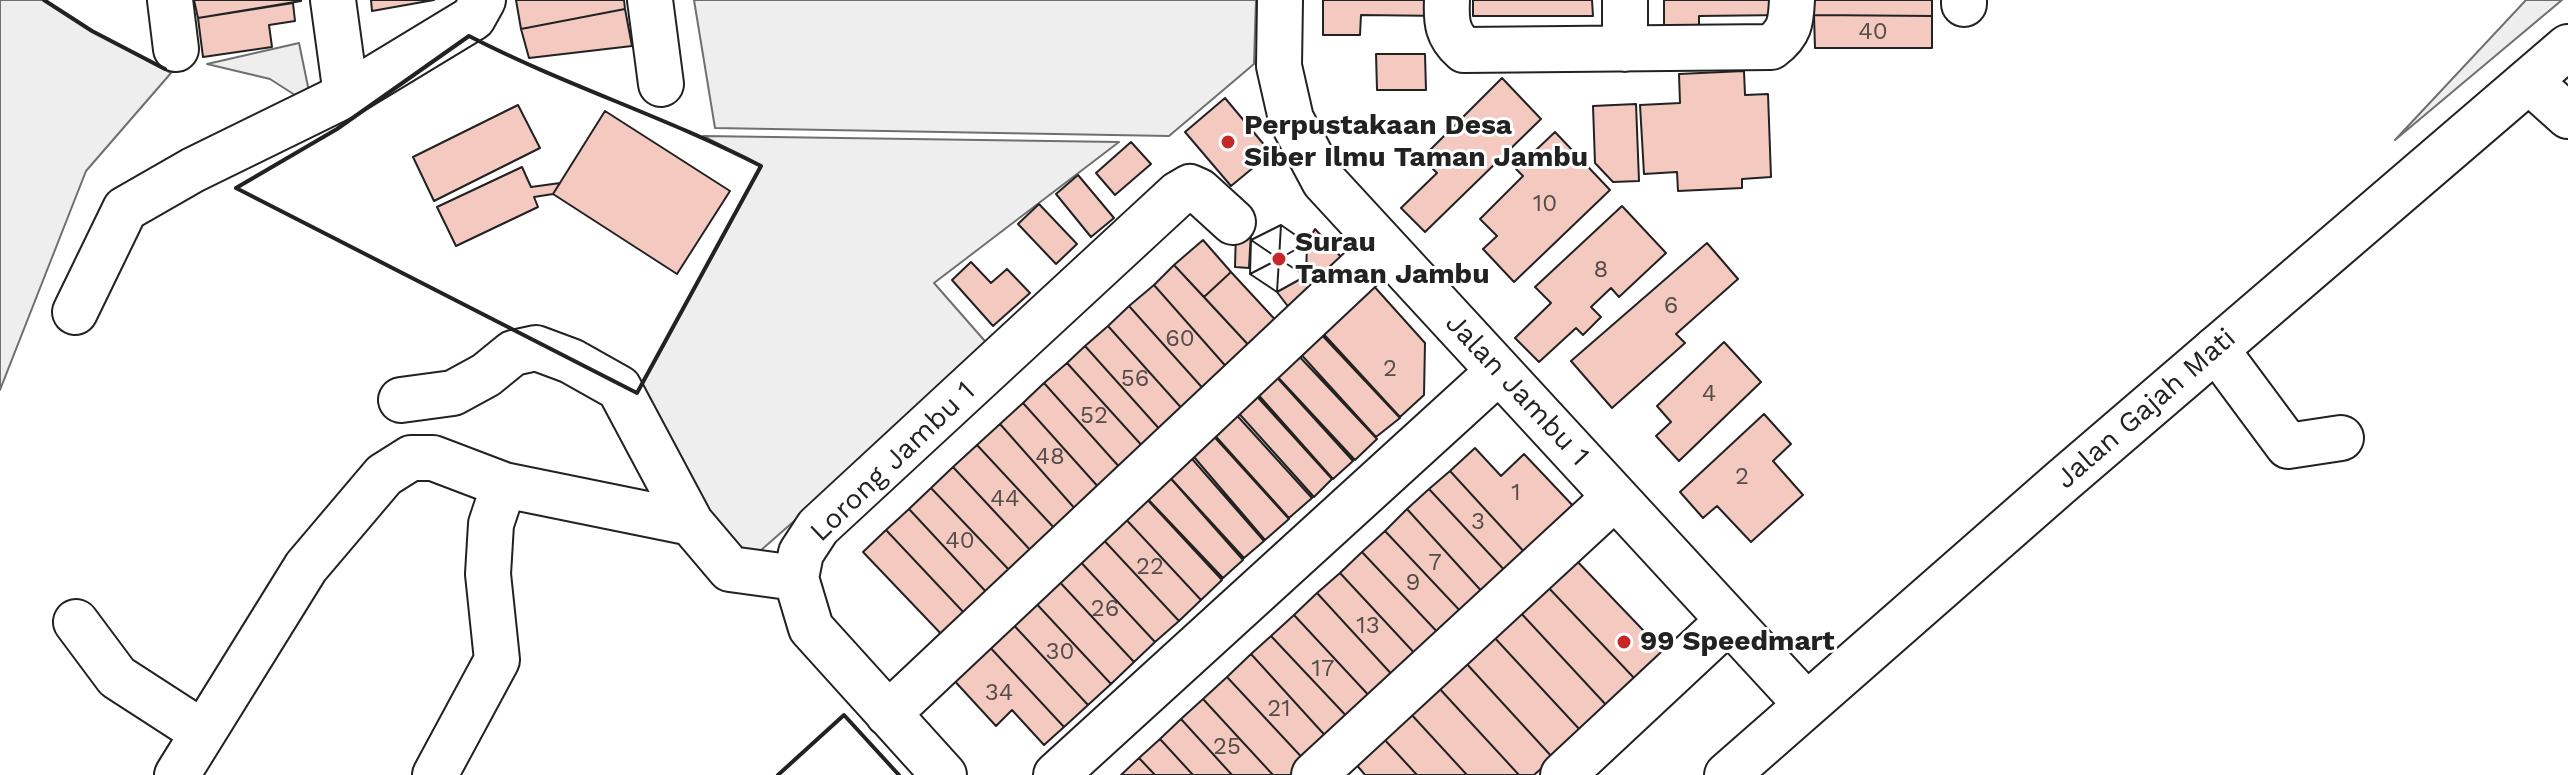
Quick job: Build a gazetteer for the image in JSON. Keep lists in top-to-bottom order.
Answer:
{
  "streets": {
    "street": ["Jalan Jambu 1", "Jalan Gajah Mati", "Lorong Jambu 1"]
  },
  "crossings": [
    ["Jalan Jambu 1", "Jalan Gajah Mati"]
  ],
  "places": ["Perpustakaan Desa Siber Ilmu Taman Jambu", "Surau Taman Jambu", "99 Speedmart"],
  "house_numbers": [
    "40",
    "10",
    "8",
    "6",
    "60",
    "2",
    "56",
    "4",
    "52",
    "48",
    "2",
    "1",
    "44",
    "3",
    "40",
    "7",
    "22",
    "9",
    "26",
    "13",
    "30",
    "17",
    "34",
    "21",
    "25"
  ]
}
